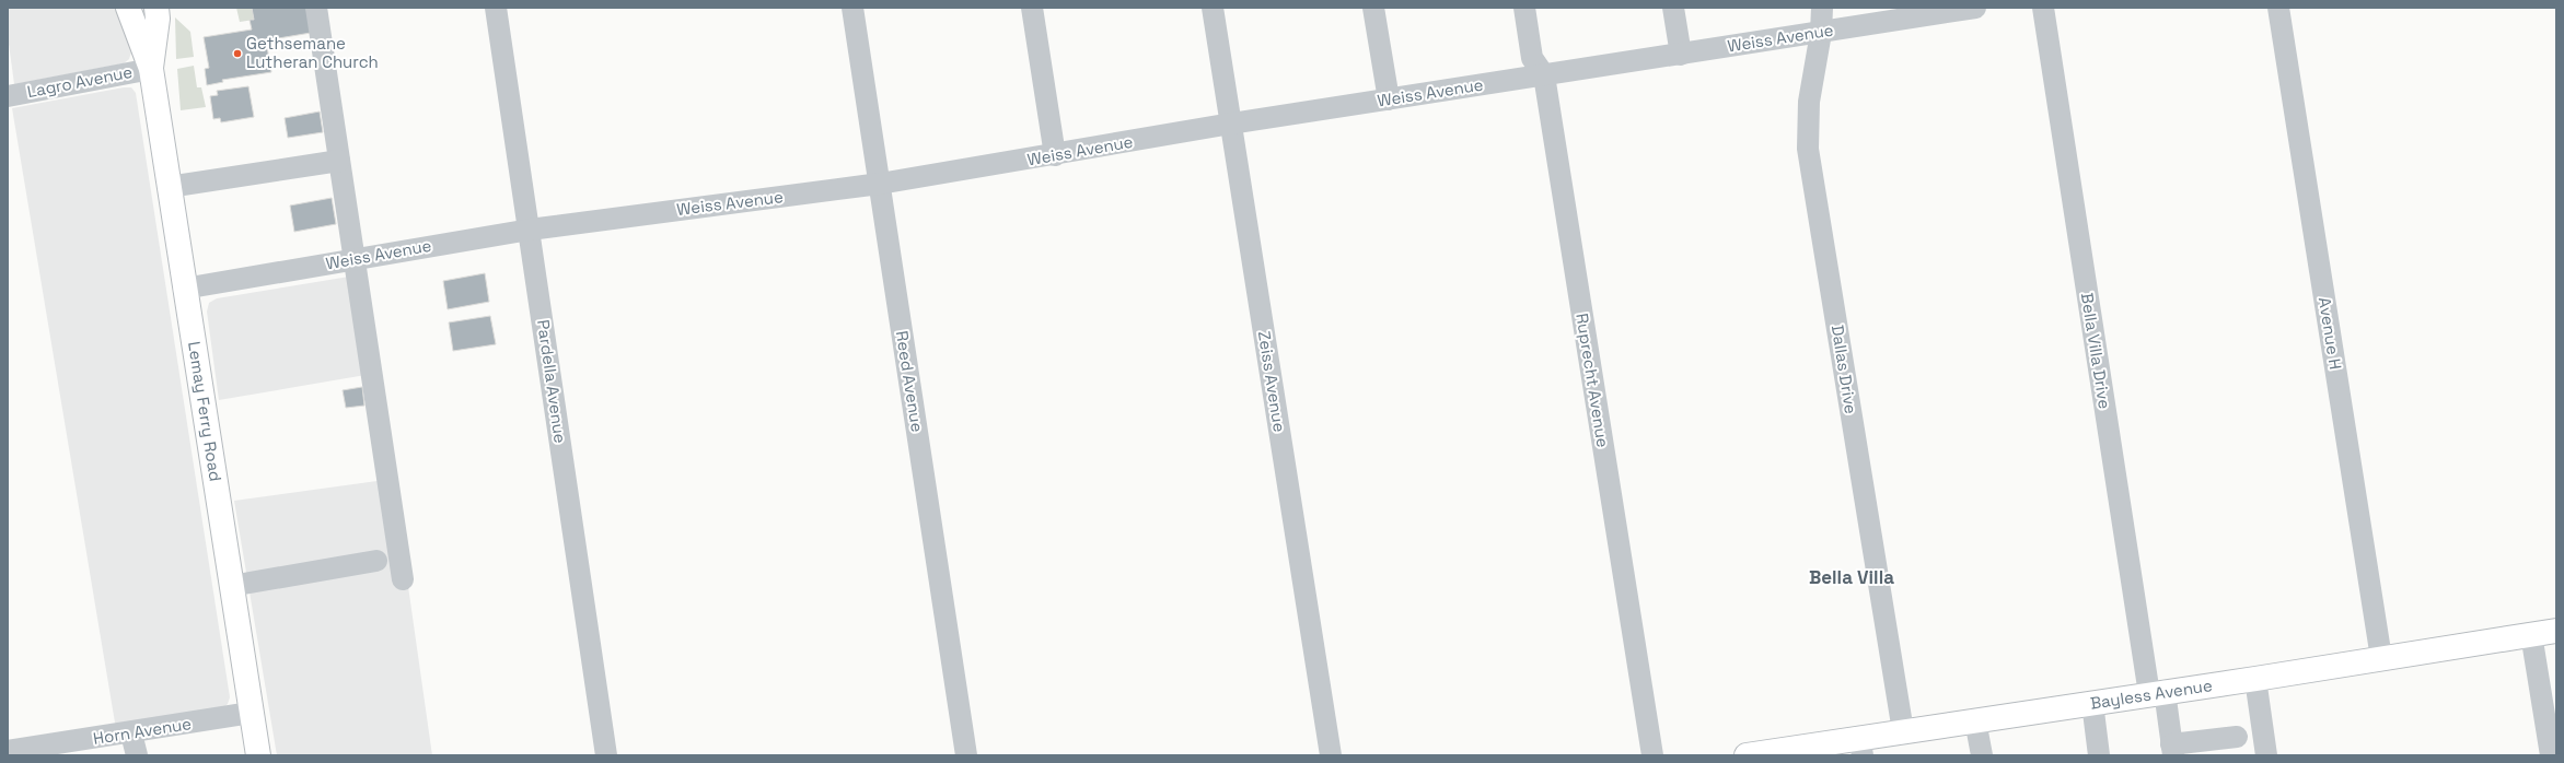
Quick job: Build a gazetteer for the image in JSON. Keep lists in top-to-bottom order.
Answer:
{
  "streets": {
    "main road": ["Lemay Ferry Road", "Bayless Avenue"],
    "street": [
      "Weiss Avenue",
      "Lagro Avenue",
      "Avenue H",
      "Bella Villa Drive",
      "Dallas Drive",
      "Ruprecht Avenue",
      "Pardella Avenue",
      "Reed Avenue",
      "Zeiss Avenue",
      "Horn Avenue"
    ]
  },
  "crossings": [
    ["Weiss Avenue", "Dallas Drive"],
    ["Weiss Avenue", "Ruprecht Avenue"],
    ["Weiss Avenue", "Pardella Avenue"],
    ["Weiss Avenue", "Reed Avenue"],
    ["Weiss Avenue", "Zeiss Avenue"],
    ["Weiss Avenue", "Lemay Ferry Road"],
    ["Lagro Avenue", "Lemay Ferry Road"],
    ["Avenue H", "Bayless Avenue"],
    ["Bella Villa Drive", "Bayless Avenue"],
    ["Dallas Drive", "Bayless Avenue"],
    ["Lemay Ferry Road", "Horn Avenue"]
  ],
  "districts": ["Bella Villa"],
  "places": ["Gethsemane Lutheran Church"]
}
